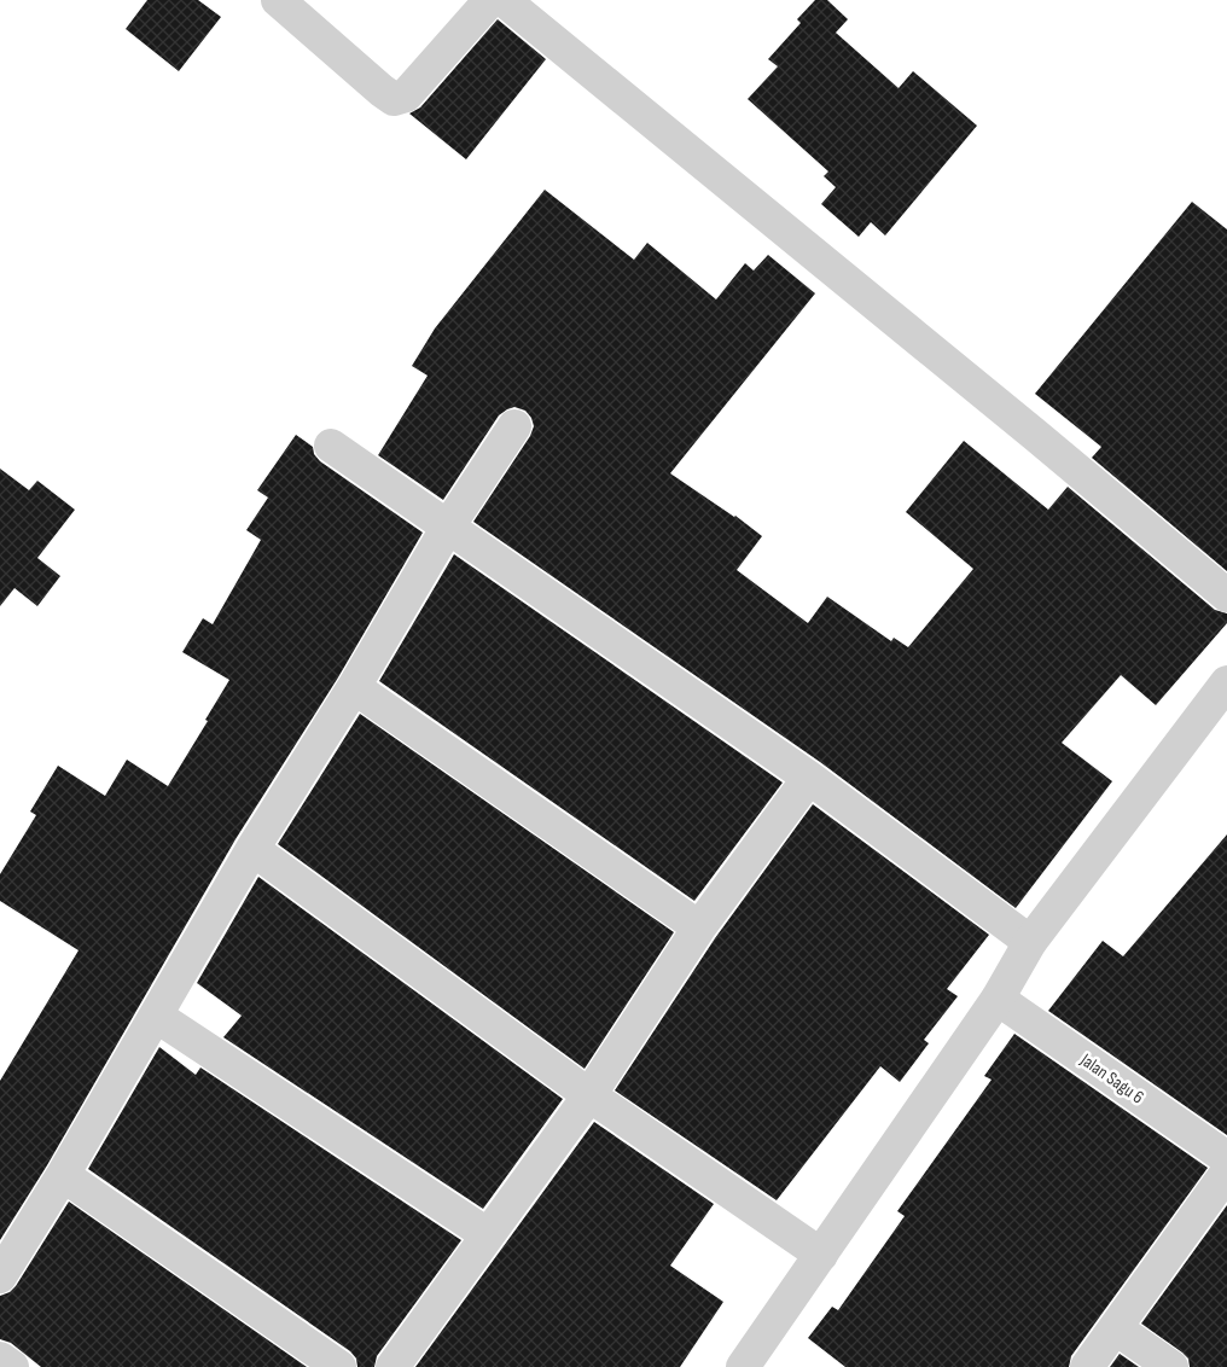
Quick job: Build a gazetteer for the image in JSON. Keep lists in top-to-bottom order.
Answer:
{
  "streets": {
    "street": ["Jalan Sagu 6"]
  }
}
